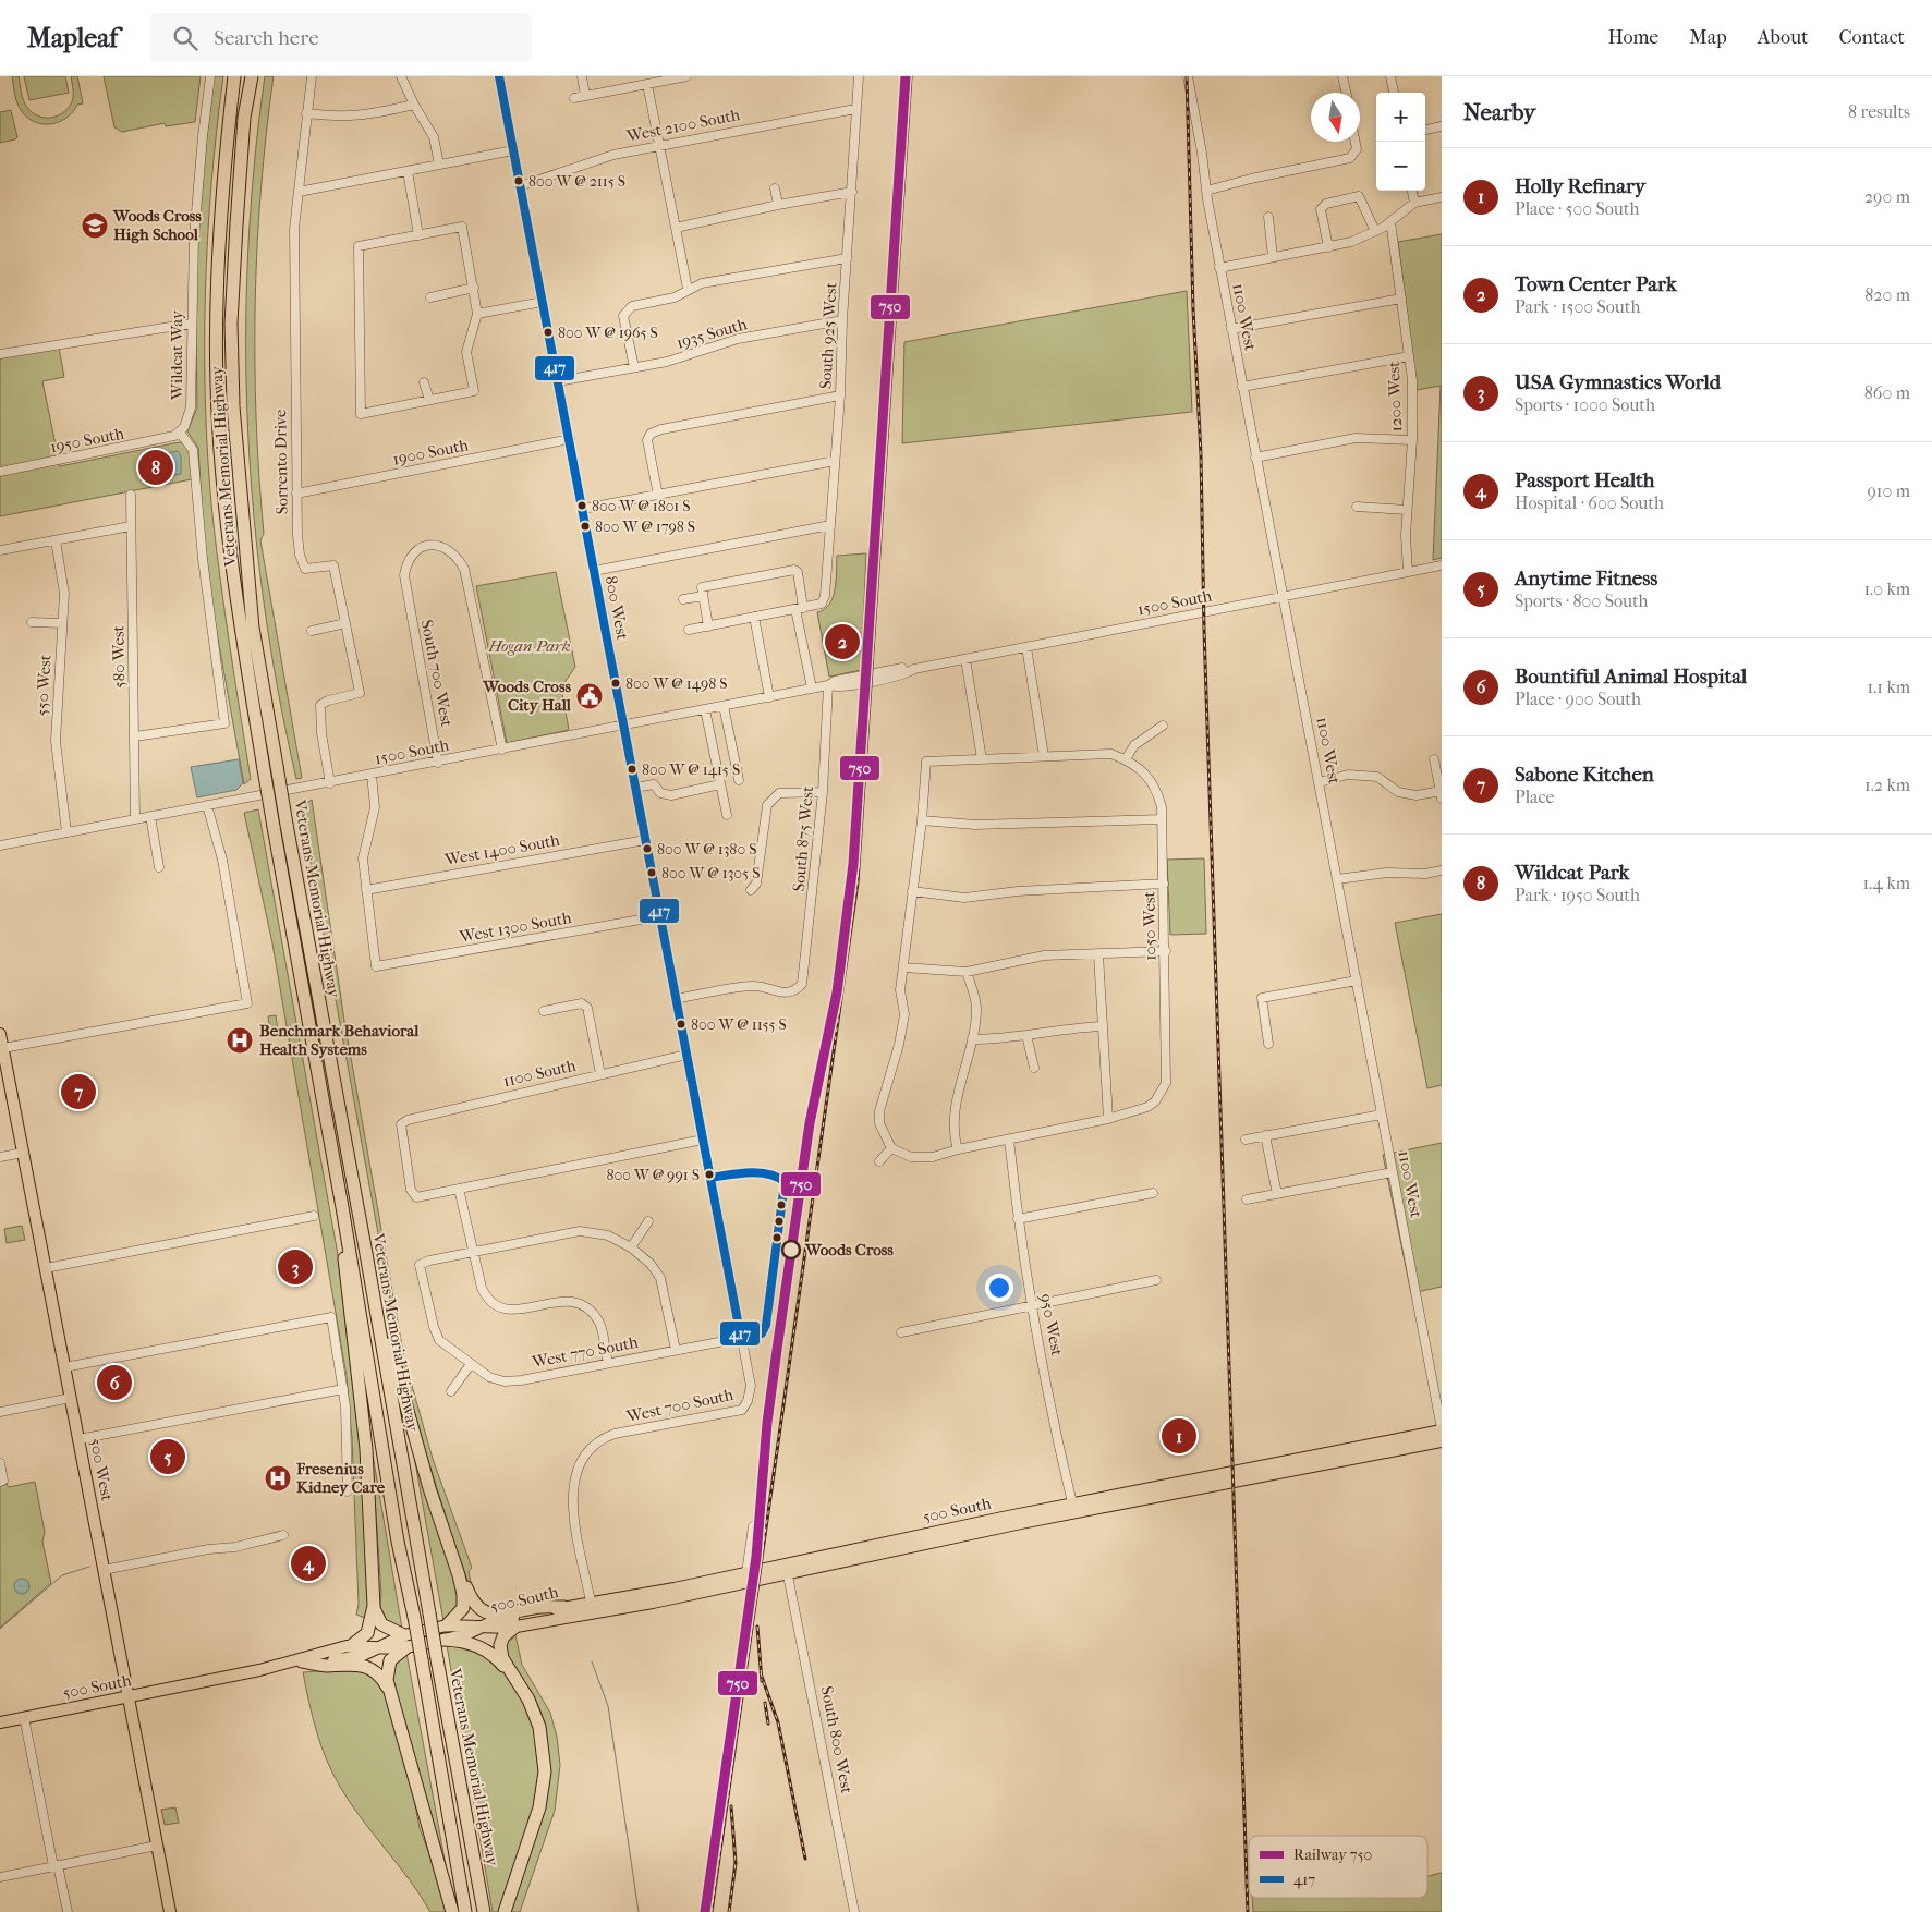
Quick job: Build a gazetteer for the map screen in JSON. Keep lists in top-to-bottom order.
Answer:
{
  "streets": {
    "highway": ["Veterans Memorial Highway"],
    "main road": ["500 West", "500 South"],
    "street": [
      "West 2100 South",
      "1100 West",
      "1935 South",
      "South 925 West",
      "Wildcat Way",
      "1200 West",
      "1950 South",
      "1900 South",
      "Sorrento Drive",
      "1500 South",
      "800 West",
      "580 West",
      "South 700 West",
      "550 West",
      "South 875 West",
      "West 1400 South",
      "1050 West",
      "West 1300 South",
      "1100 South",
      "950 West",
      "West 770 South",
      "West 700 South",
      "South 800 West"
    ]
  },
  "crossings": [
    ["West 2100 South", "South 925 West"],
    ["West 2100 South", "800 West"],
    ["1100 West", "1500 South"],
    ["1100 West", "500 South"],
    ["1935 South", "South 925 West"],
    ["1935 South", "800 West"],
    ["Wildcat Way", "1950 South"],
    ["1200 West", "1500 South"],
    ["1900 South", "Sorrento Drive"],
    ["1900 South", "800 West"],
    ["Sorrento Drive", "1500 South"],
    ["1500 South", "800 West"],
    ["1500 South", "580 West"],
    ["1500 South", "South 700 West"],
    ["1500 South", "550 West"],
    ["1500 South", "South 875 West"],
    ["800 West", "South 875 West"],
    ["800 West", "West 1400 South"],
    ["800 West", "West 1300 South"],
    ["800 West", "1100 South"],
    ["800 West", "West 770 South"],
    ["800 West", "West 700 South"],
    ["West 1400 South", "West 1300 South"],
    ["950 West", "500 South"],
    ["West 700 South", "500 South"],
    ["500 West", "500 South"],
    ["500 South", "South 800 West"]
  ],
  "parks": ["Hogan Park"],
  "places": {
    "other": [
      "800 W @ 2115 S",
      "800 W @ 1965 S",
      "800 W @ 1801 S",
      "800 W @ 1798 S",
      "800 W @ 1498 S",
      "800 W @ 1415 S",
      "800 W @ 1380 S",
      "800 W @ 1305 S",
      "800 W @ 1155 S",
      "800 W @ 991 S",
      "Woods Cross"
    ],
    "school or university": ["Woods Cross High School"],
    "public building": ["Woods Cross City Hall"],
    "hospital": ["Benchmark Behavioral Health Systems", "Fresenius Kidney Care"]
  },
  "lines": ["rail line 750", "transit line 417"],
  "legend": ["Railway 750", "417"],
  "north": "bottom",
  "page": {
    "header": "Mapleaf",
    "search": "Search here",
    "nav": [
      "Home",
      "Map",
      "About",
      "Contact"
    ],
    "heading": ["Nearby", "8 results"],
    "map_buttons": ["+", "−"],
    "list": [
      {
        "mark": "1",
        "name": "Holly Refinary",
        "note": "Place · 500 South",
        "value": "290 m"
      },
      {
        "mark": "2",
        "name": "Town Center Park",
        "note": "Park · 1500 South",
        "value": "820 m"
      },
      {
        "mark": "3",
        "name": "USA Gymnastics World",
        "note": "Sports · 1000 South",
        "value": "860 m"
      },
      {
        "mark": "4",
        "name": "Passport Health",
        "note": "Hospital · 600 South",
        "value": "910 m"
      },
      {
        "mark": "5",
        "name": "Anytime Fitness",
        "note": "Sports · 800 South",
        "value": "1.0 km"
      },
      {
        "mark": "6",
        "name": "Bountiful Animal Hospital",
        "note": "Place · 900 South",
        "value": "1.1 km"
      },
      {
        "mark": "7",
        "name": "Sabone Kitchen",
        "note": "Place",
        "value": "1.2 km"
      },
      {
        "mark": "8",
        "name": "Wildcat Park",
        "note": "Park · 1950 South",
        "value": "1.4 km"
      }
    ],
    "pins": [
      "8",
      "2",
      "7",
      "3",
      "6",
      "1",
      "5",
      "4"
    ]
  }
}
